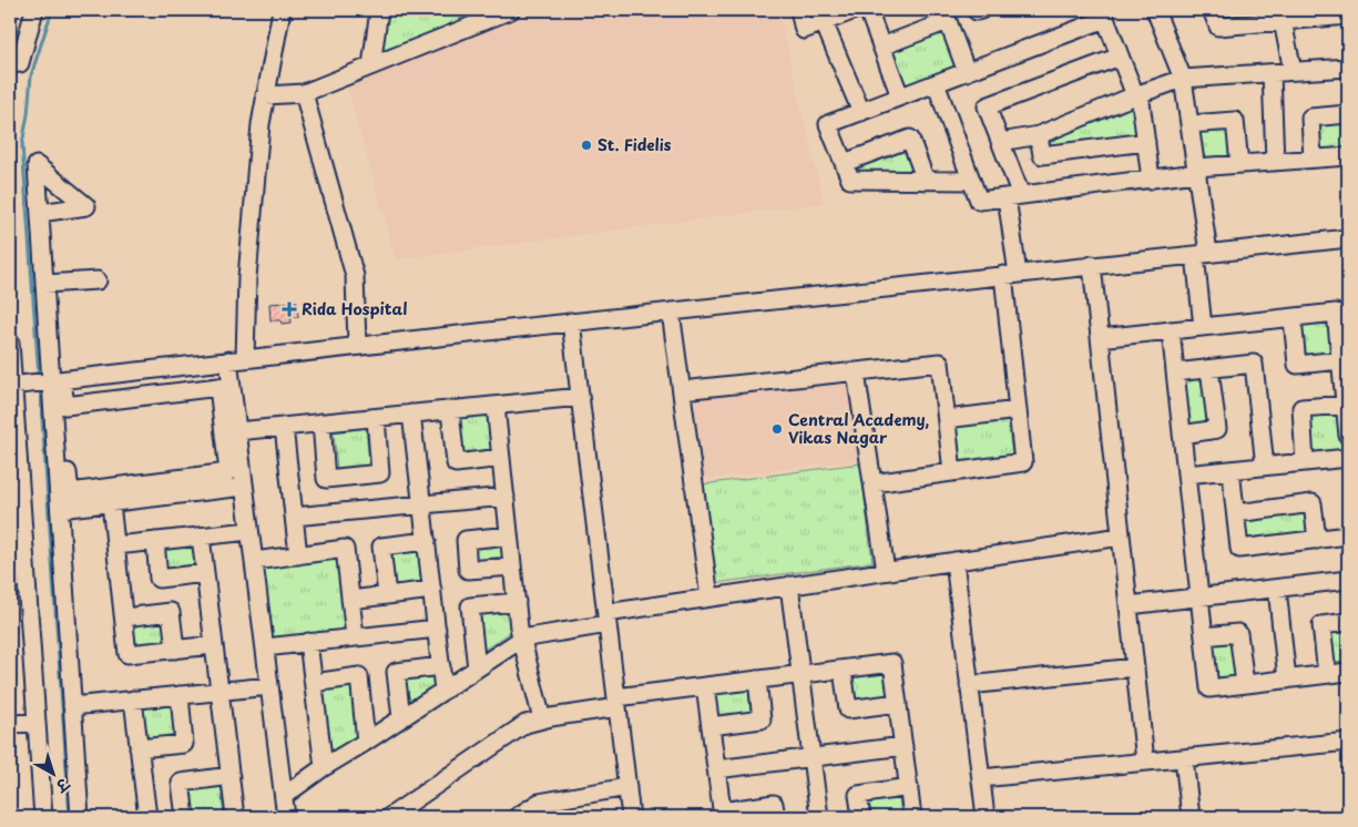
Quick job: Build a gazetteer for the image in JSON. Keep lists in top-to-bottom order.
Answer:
{
  "places": {
    "other": ["St. Fidelis", "Central Academy, Vikas Nagar"],
    "health": ["Rida Hospital"]
  },
  "north": "bottom right"
}
